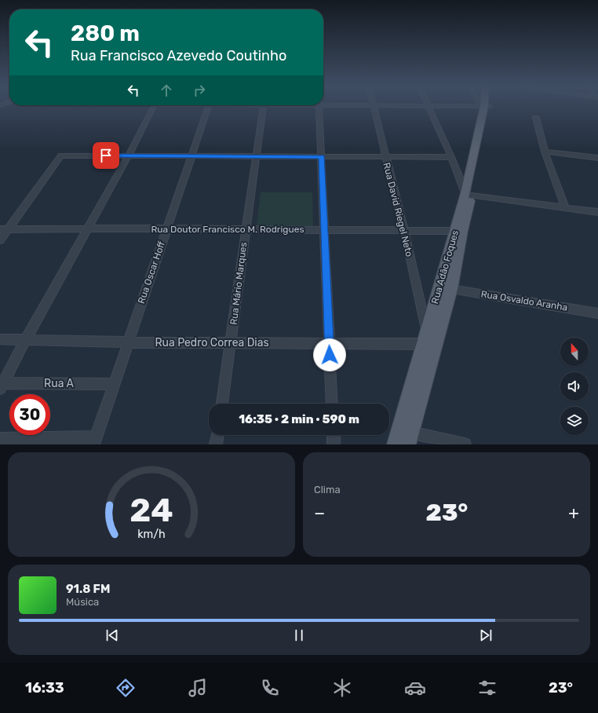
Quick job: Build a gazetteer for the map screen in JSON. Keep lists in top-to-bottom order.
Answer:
{
  "streets": {
    "main road": ["Rua Adão Foques"],
    "street": [
      "Rua David Riegel Neto",
      "Rua Doutor Francisco M. Rodrigues",
      "Rua Oscar Hoff",
      "Rua Mário Marques",
      "Rua Osvaldo Aranha",
      "Rua Pedro Correa Dias",
      "Rua A"
    ]
  },
  "crossings": [
    ["Rua David Riegel Neto", "Rua Doutor Francisco M. Rodrigues"],
    ["Rua David Riegel Neto", "Rua Adão Foques"],
    ["Rua Doutor Francisco M. Rodrigues", "Rua Adão Foques"],
    ["Rua Doutor Francisco M. Rodrigues", "Rua Oscar Hoff"],
    ["Rua Doutor Francisco M. Rodrigues", "Rua Mário Marques"],
    ["Rua Adão Foques", "Rua Osvaldo Aranha"],
    ["Rua Adão Foques", "Rua Pedro Correa Dias"],
    ["Rua Oscar Hoff", "Rua Pedro Correa Dias"],
    ["Rua Oscar Hoff", "Rua A"],
    ["Rua Mário Marques", "Rua Pedro Correa Dias"]
  ],
  "north": "top",
  "page": {
    "turn": ["280 m", "Rua Francisco Azevedo Coutinho"],
    "limit": "30",
    "trip": "16:35 · 2 min · 590 m",
    "tile": "Clima",
    "heat": ["−", "23°", "+"],
    "song": ["91.8 FM", "Música"],
    "tabs": ["16:33", "23°"],
    "gauge": ["24", "km/h"]
  }
}
